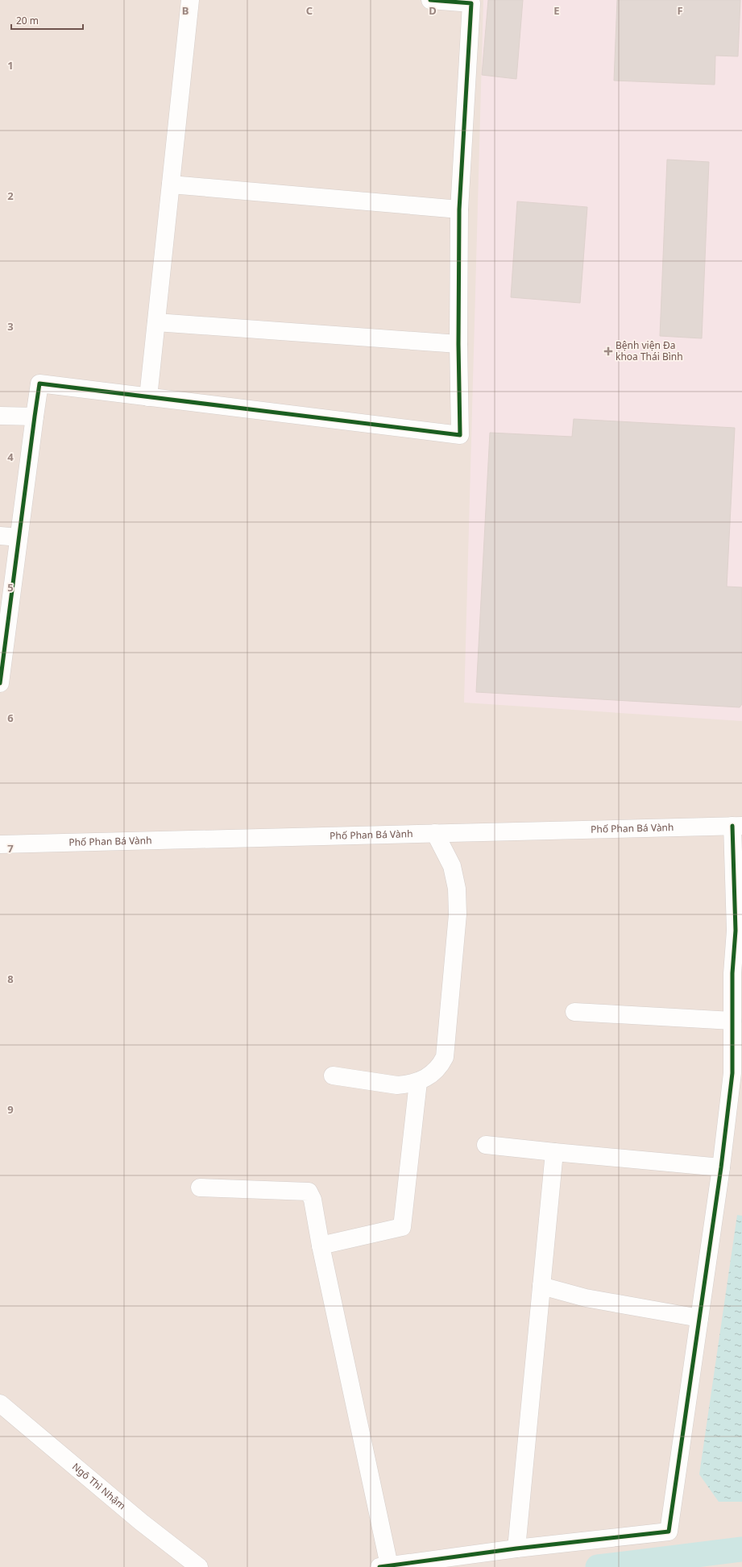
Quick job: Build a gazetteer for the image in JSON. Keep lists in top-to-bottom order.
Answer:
{
  "streets": {
    "street": ["Phố Phan Bá Vành", "Ngô Thì Nhậm"]
  },
  "places": {
    "health": ["Bệnh viện Đa khoa Thái Bình"]
  },
  "scale_bar": "20 m",
  "grid": {
    "columns": [
      "B",
      "C",
      "D",
      "E",
      "F"
    ],
    "rows": [
      "1",
      "2",
      "3",
      "4",
      "5",
      "6",
      "7",
      "8",
      "9"
    ]
  }
}
